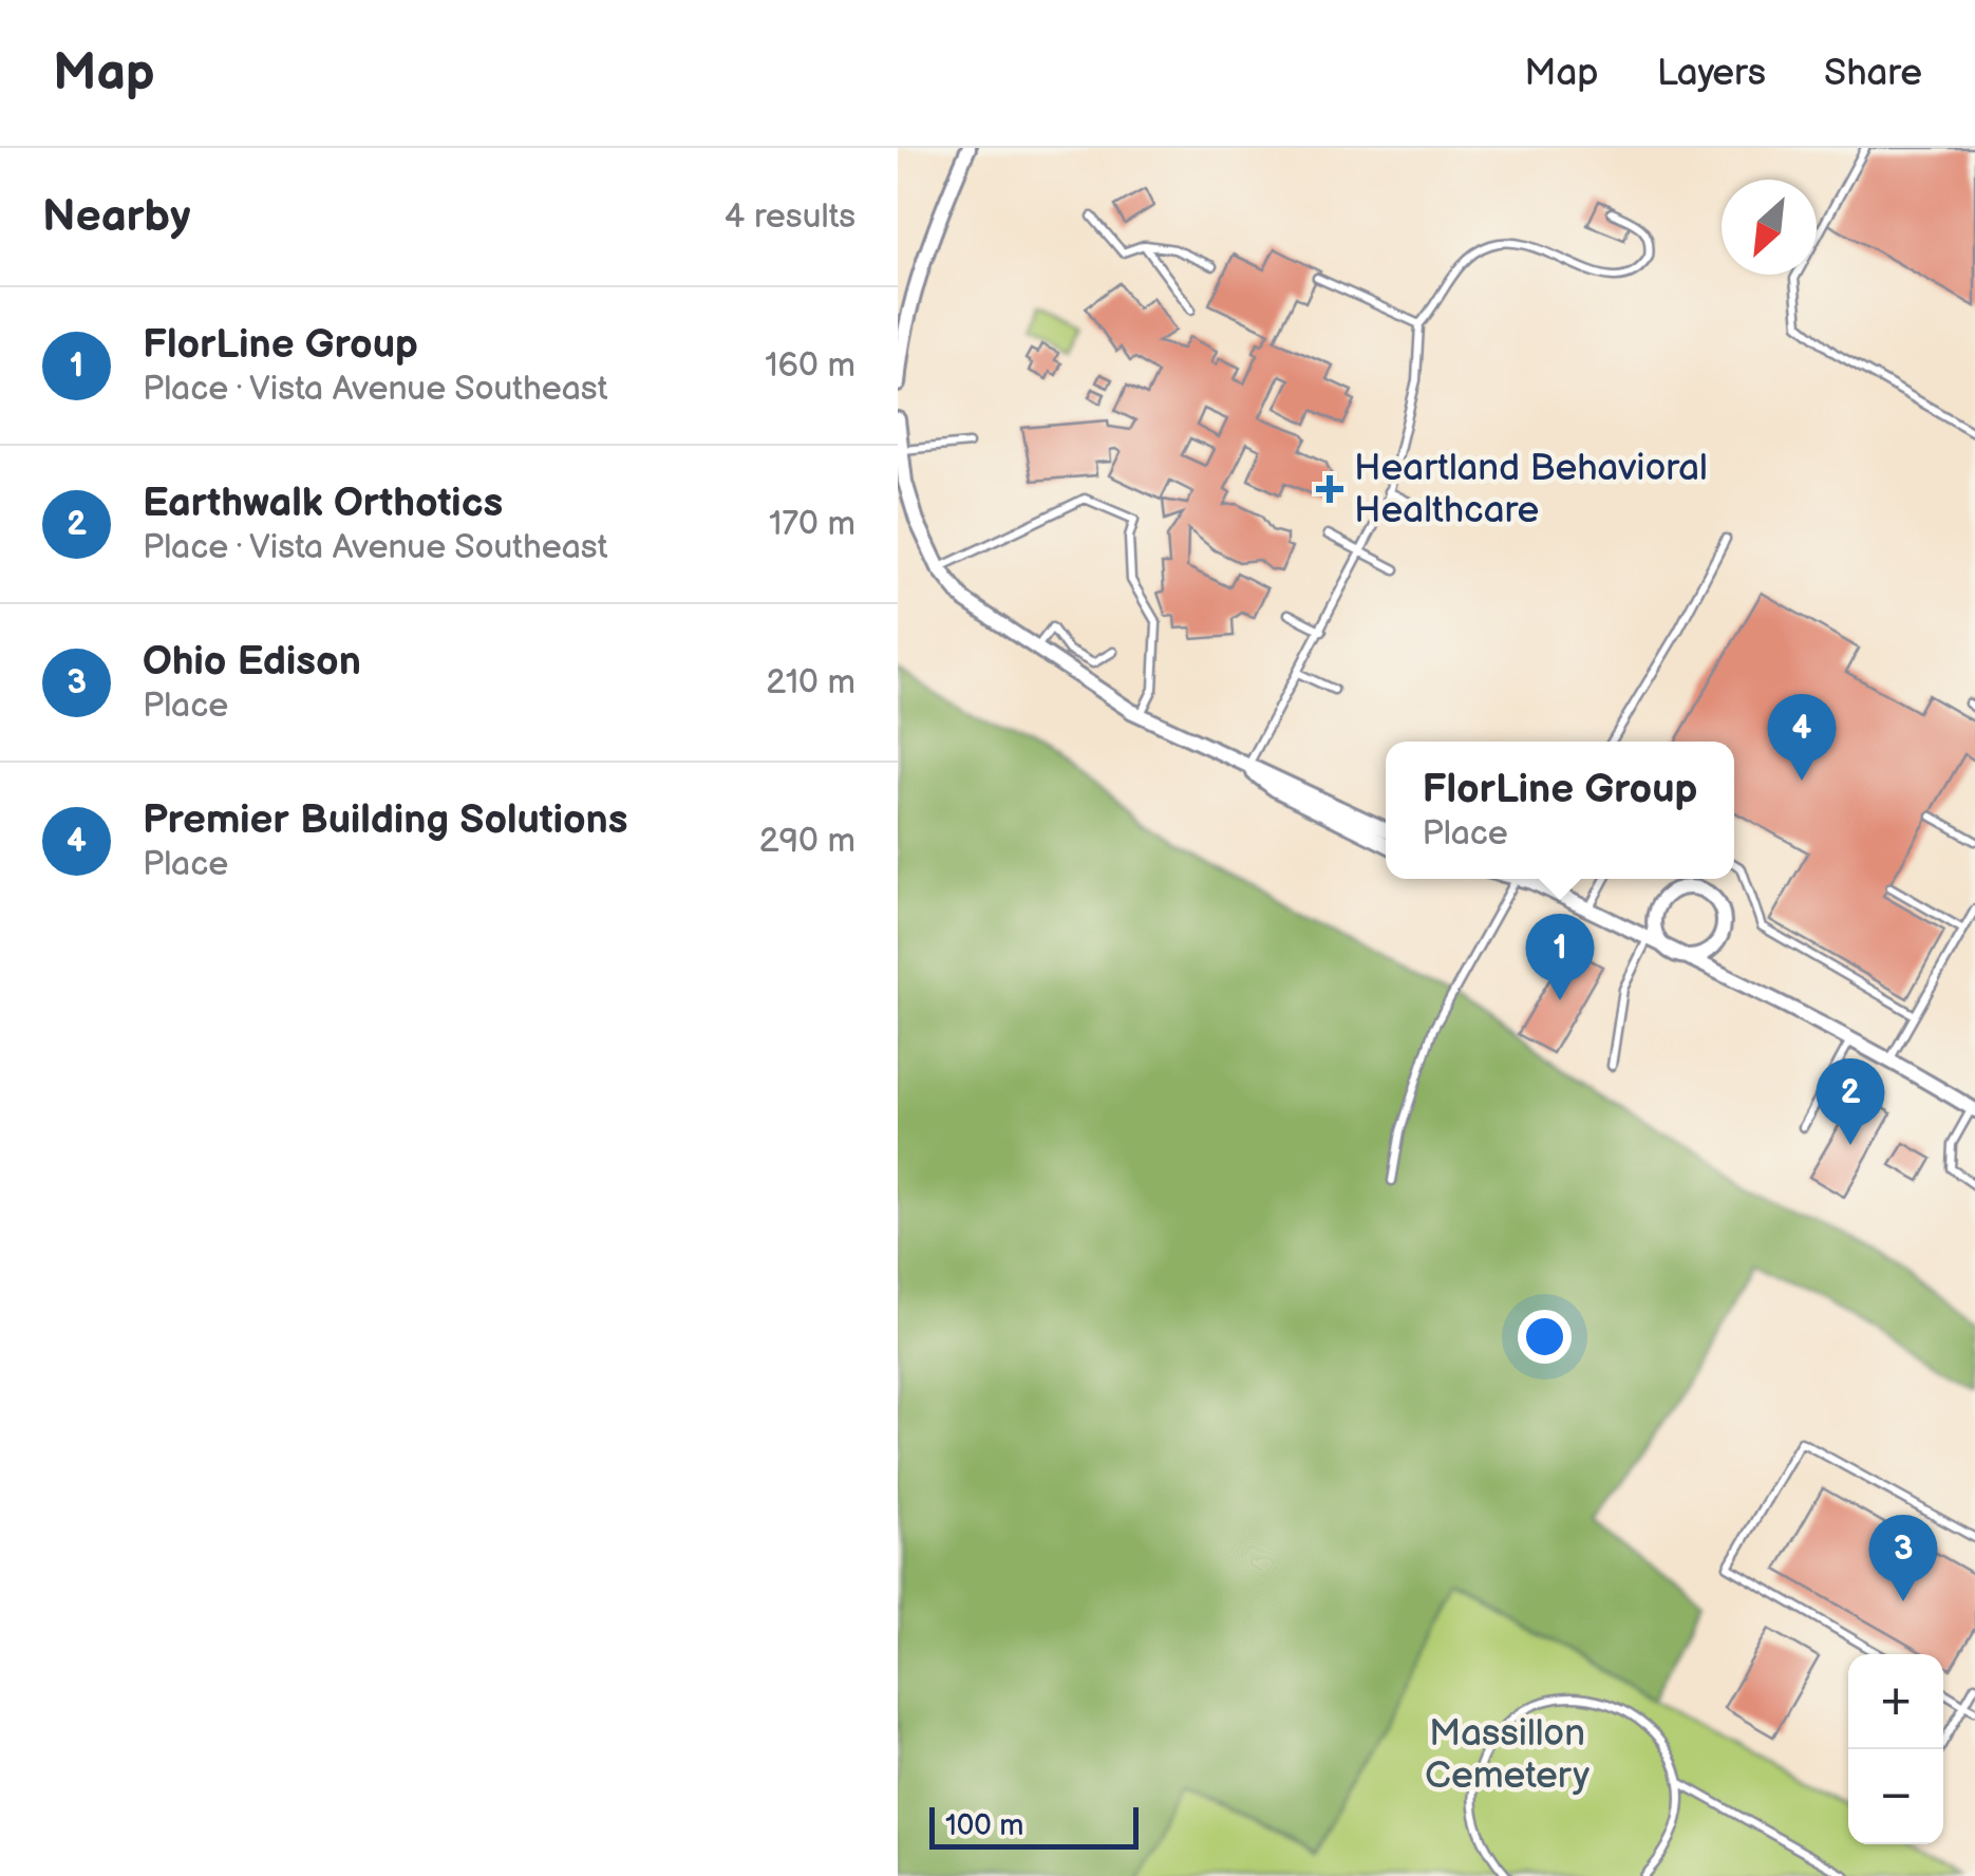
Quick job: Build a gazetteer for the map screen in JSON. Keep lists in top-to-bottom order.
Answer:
{
  "parks": ["Massillon Cemetery"],
  "places": {
    "health": ["Heartland Behavioral Healthcare"]
  },
  "scale_bar": "100 m",
  "north": "bottom left",
  "page": {
    "header": "Map",
    "nav": ["Map", "Layers", "Share"],
    "heading": ["Nearby", "4 results"],
    "list": [
      {
        "mark": "1",
        "name": "FlorLine Group",
        "note": "Place · Vista Avenue Southeast",
        "value": "160 m"
      },
      {
        "mark": "2",
        "name": "Earthwalk Orthotics",
        "note": "Place · Vista Avenue Southeast",
        "value": "170 m"
      },
      {
        "mark": "3",
        "name": "Ohio Edison",
        "note": "Place",
        "value": "210 m"
      },
      {
        "mark": "4",
        "name": "Premier Building Solutions",
        "note": "Place",
        "value": "290 m"
      }
    ],
    "pins": [
      "4",
      "1",
      "2",
      "3"
    ],
    "popup": ["FlorLine Group", "Place"],
    "map_buttons": ["+", "−"],
    "scale": "100 m"
  }
}
